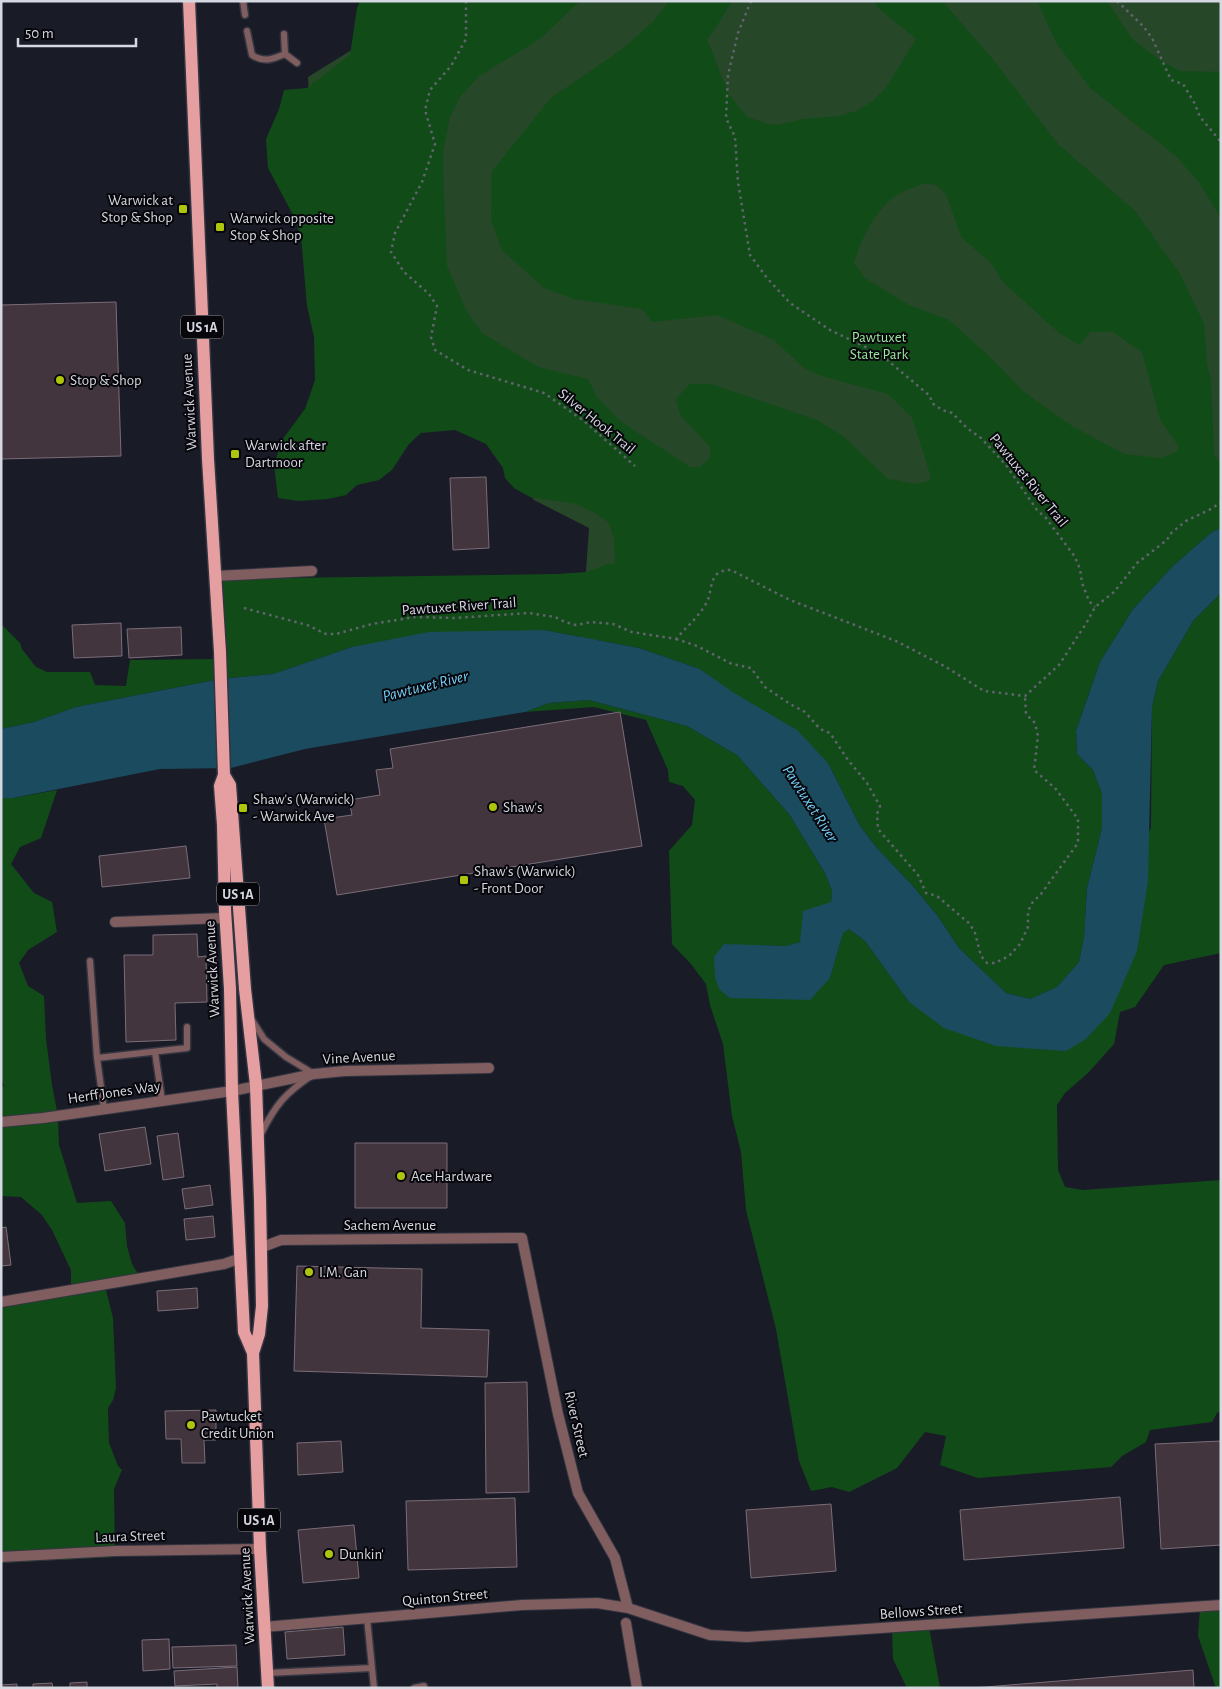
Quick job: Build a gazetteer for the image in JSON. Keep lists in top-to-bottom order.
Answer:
{
  "streets": {
    "main road": ["US 1A", "Warwick Avenue"],
    "street": [
      "Vine Avenue",
      "Herff Jones Way",
      "Sachem Avenue",
      "River Street",
      "Laura Street",
      "Quinton Street",
      "Bellows Street"
    ],
    "path": ["Silver Hook Trail", "Pawtuxet River Trail"]
  },
  "crossings": [
    ["Warwick Avenue", "Vine Avenue"],
    ["Warwick Avenue", "Herff Jones Way"],
    ["Warwick Avenue", "Sachem Avenue"],
    ["Warwick Avenue", "Laura Street"],
    ["Warwick Avenue", "Quinton Street"],
    ["Vine Avenue", "Herff Jones Way"],
    ["Sachem Avenue", "River Street"],
    ["River Street", "Quinton Street"],
    ["River Street", "Bellows Street"],
    ["Quinton Street", "Bellows Street"]
  ],
  "water": ["Pawtuxet River"],
  "parks": ["Pawtuxet State Park"],
  "places": {
    "transit": [
      "Warwick at Stop & Shop",
      "Warwick opposite Stop & Shop",
      "Warwick after Dartmoor",
      "Shaw's (Warwick) - Warwick Ave",
      "Shaw's (Warwick) - Front Door"
    ],
    "other": [
      "Stop & Shop",
      "Shaw's",
      "Ace Hardware",
      "I.M. Gan",
      "Pawtucket Credit Union",
      "Dunkin'"
    ]
  },
  "scale_bar": "50 m"
}
